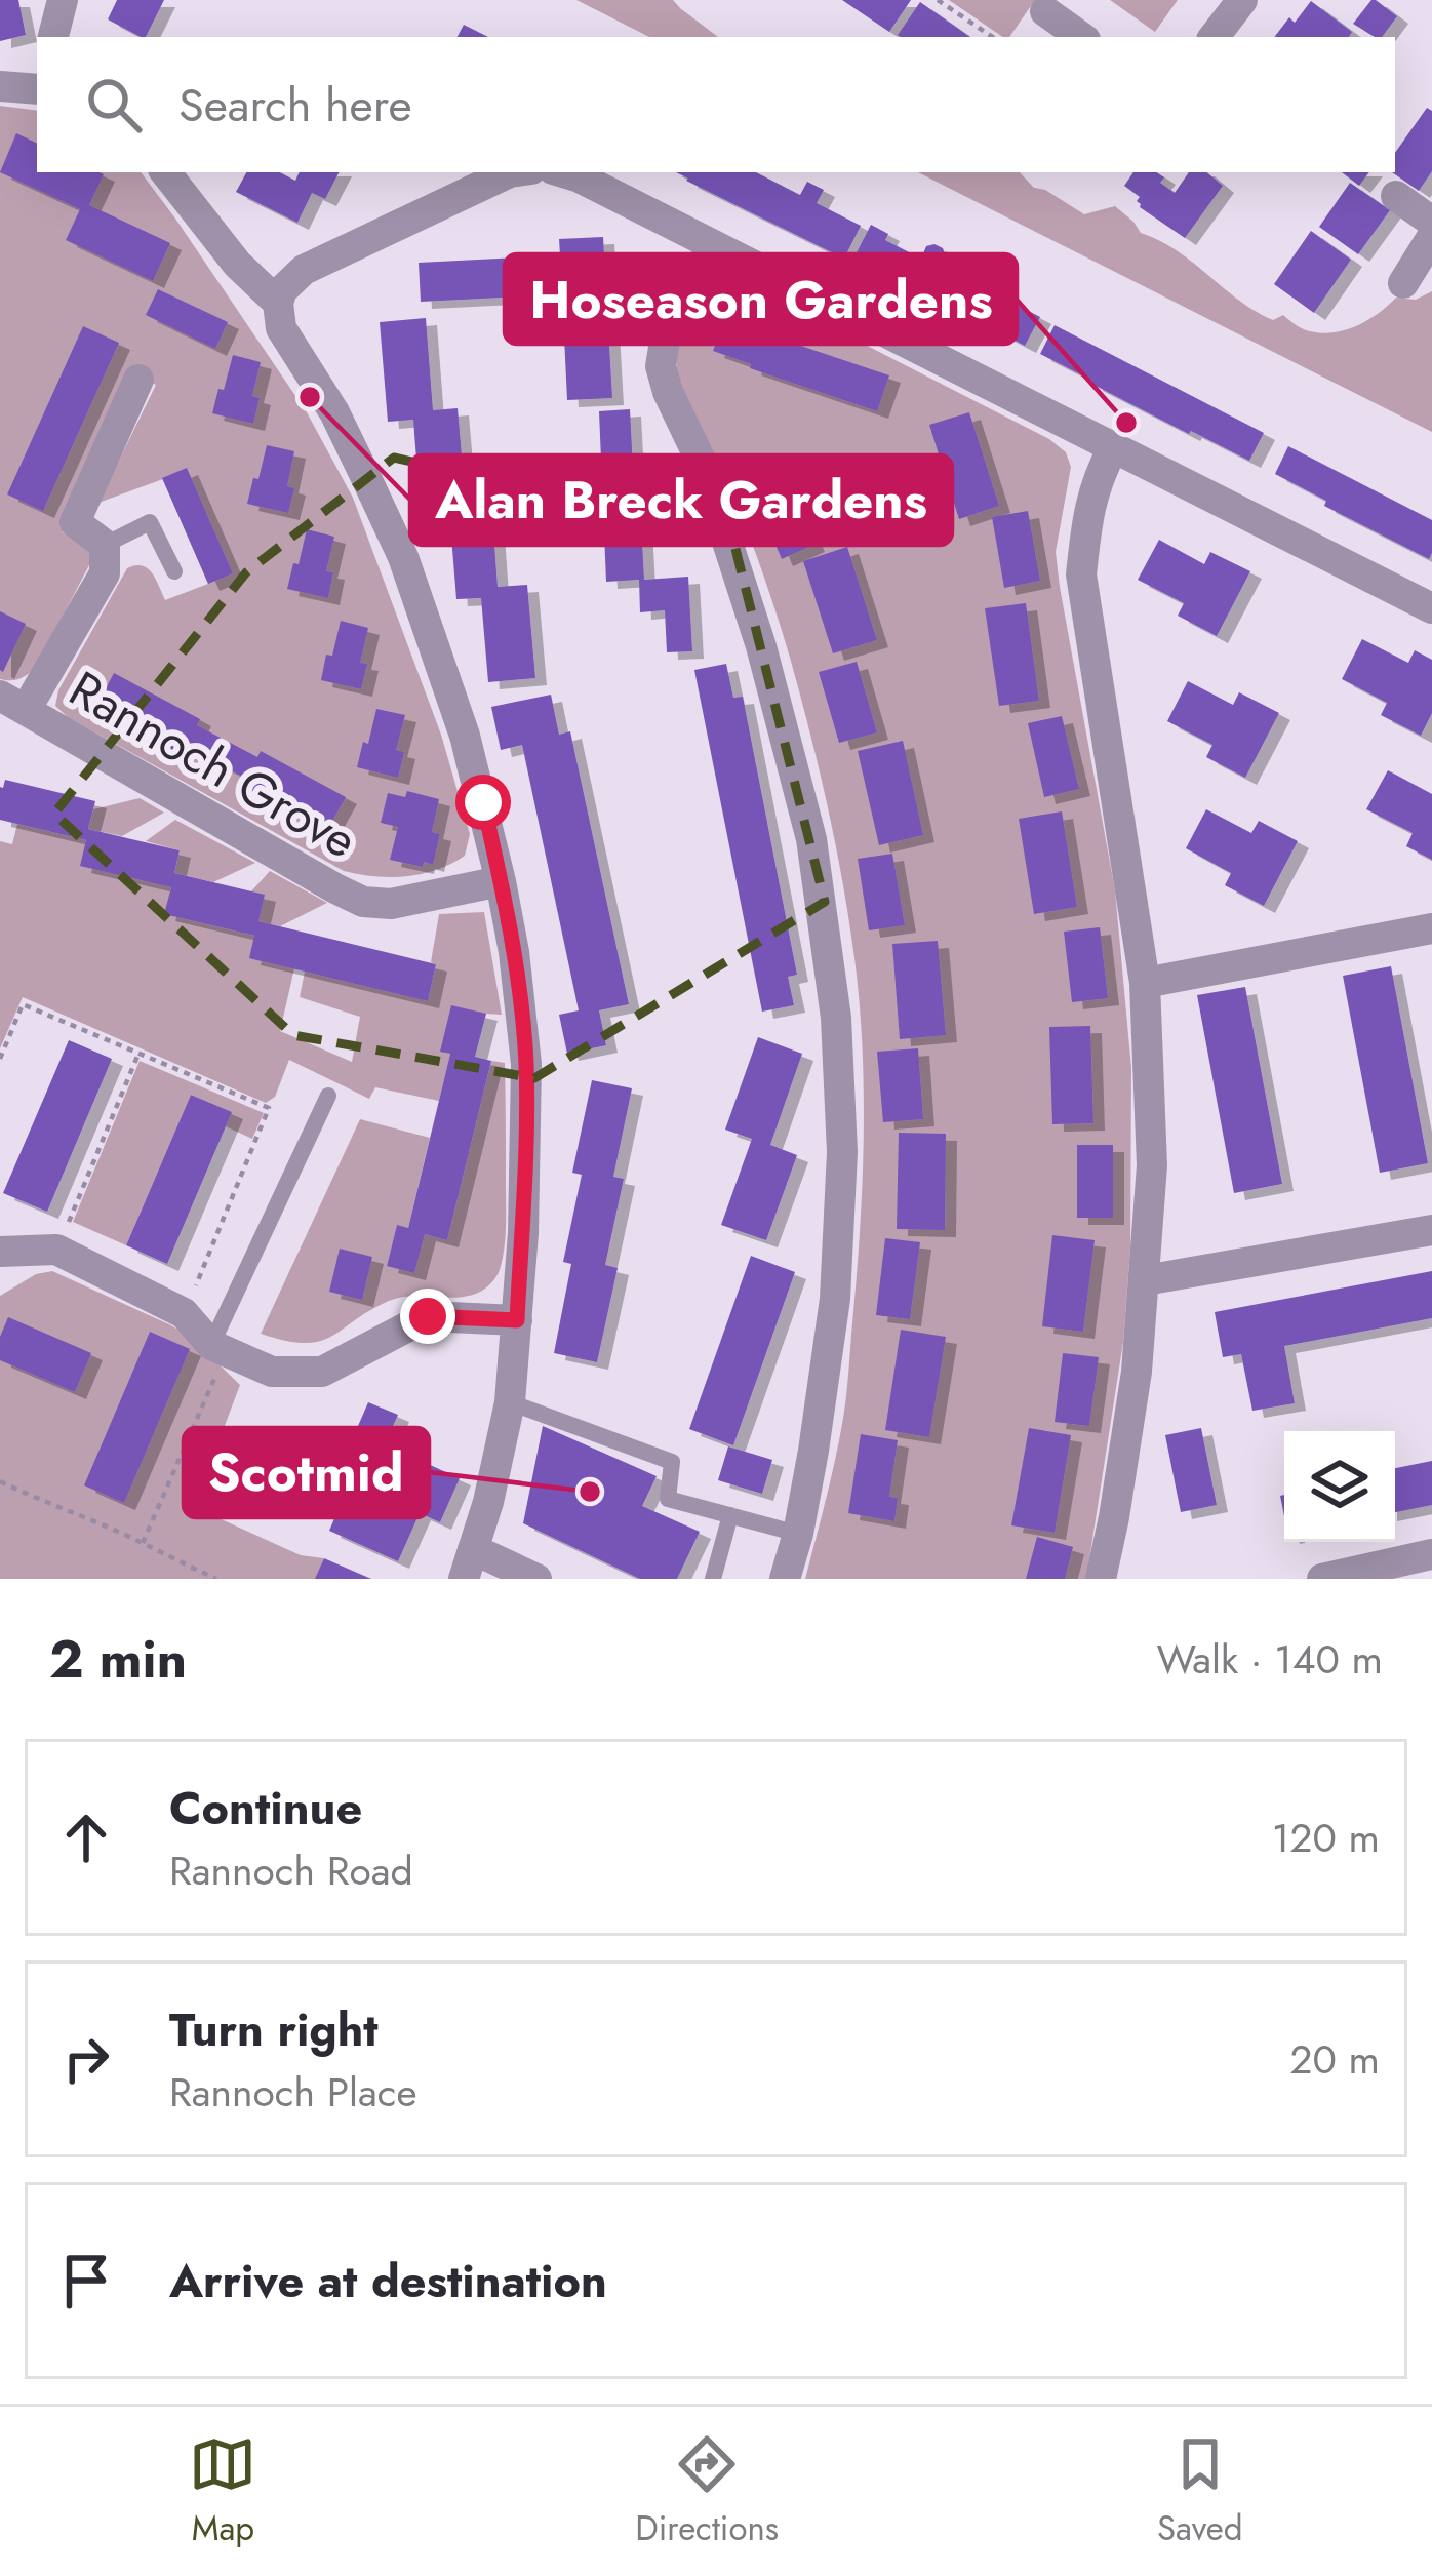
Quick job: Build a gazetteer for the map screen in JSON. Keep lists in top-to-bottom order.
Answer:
{
  "streets": {
    "street": ["Rannoch Grove"]
  },
  "places": ["Alan Breck Gardens", "Hoseason Gardens", "Scotmid"],
  "page": {
    "search": "Search here",
    "heading": ["2 min", "Walk · 140 m"],
    "list": [
      ["Continue", "Rannoch Road", "120 m"],
      ["Turn right", "Rannoch Place", "20 m"],
      "Arrive at destination"
    ],
    "nav": ["Map", "Directions", "Saved"]
  }
}
